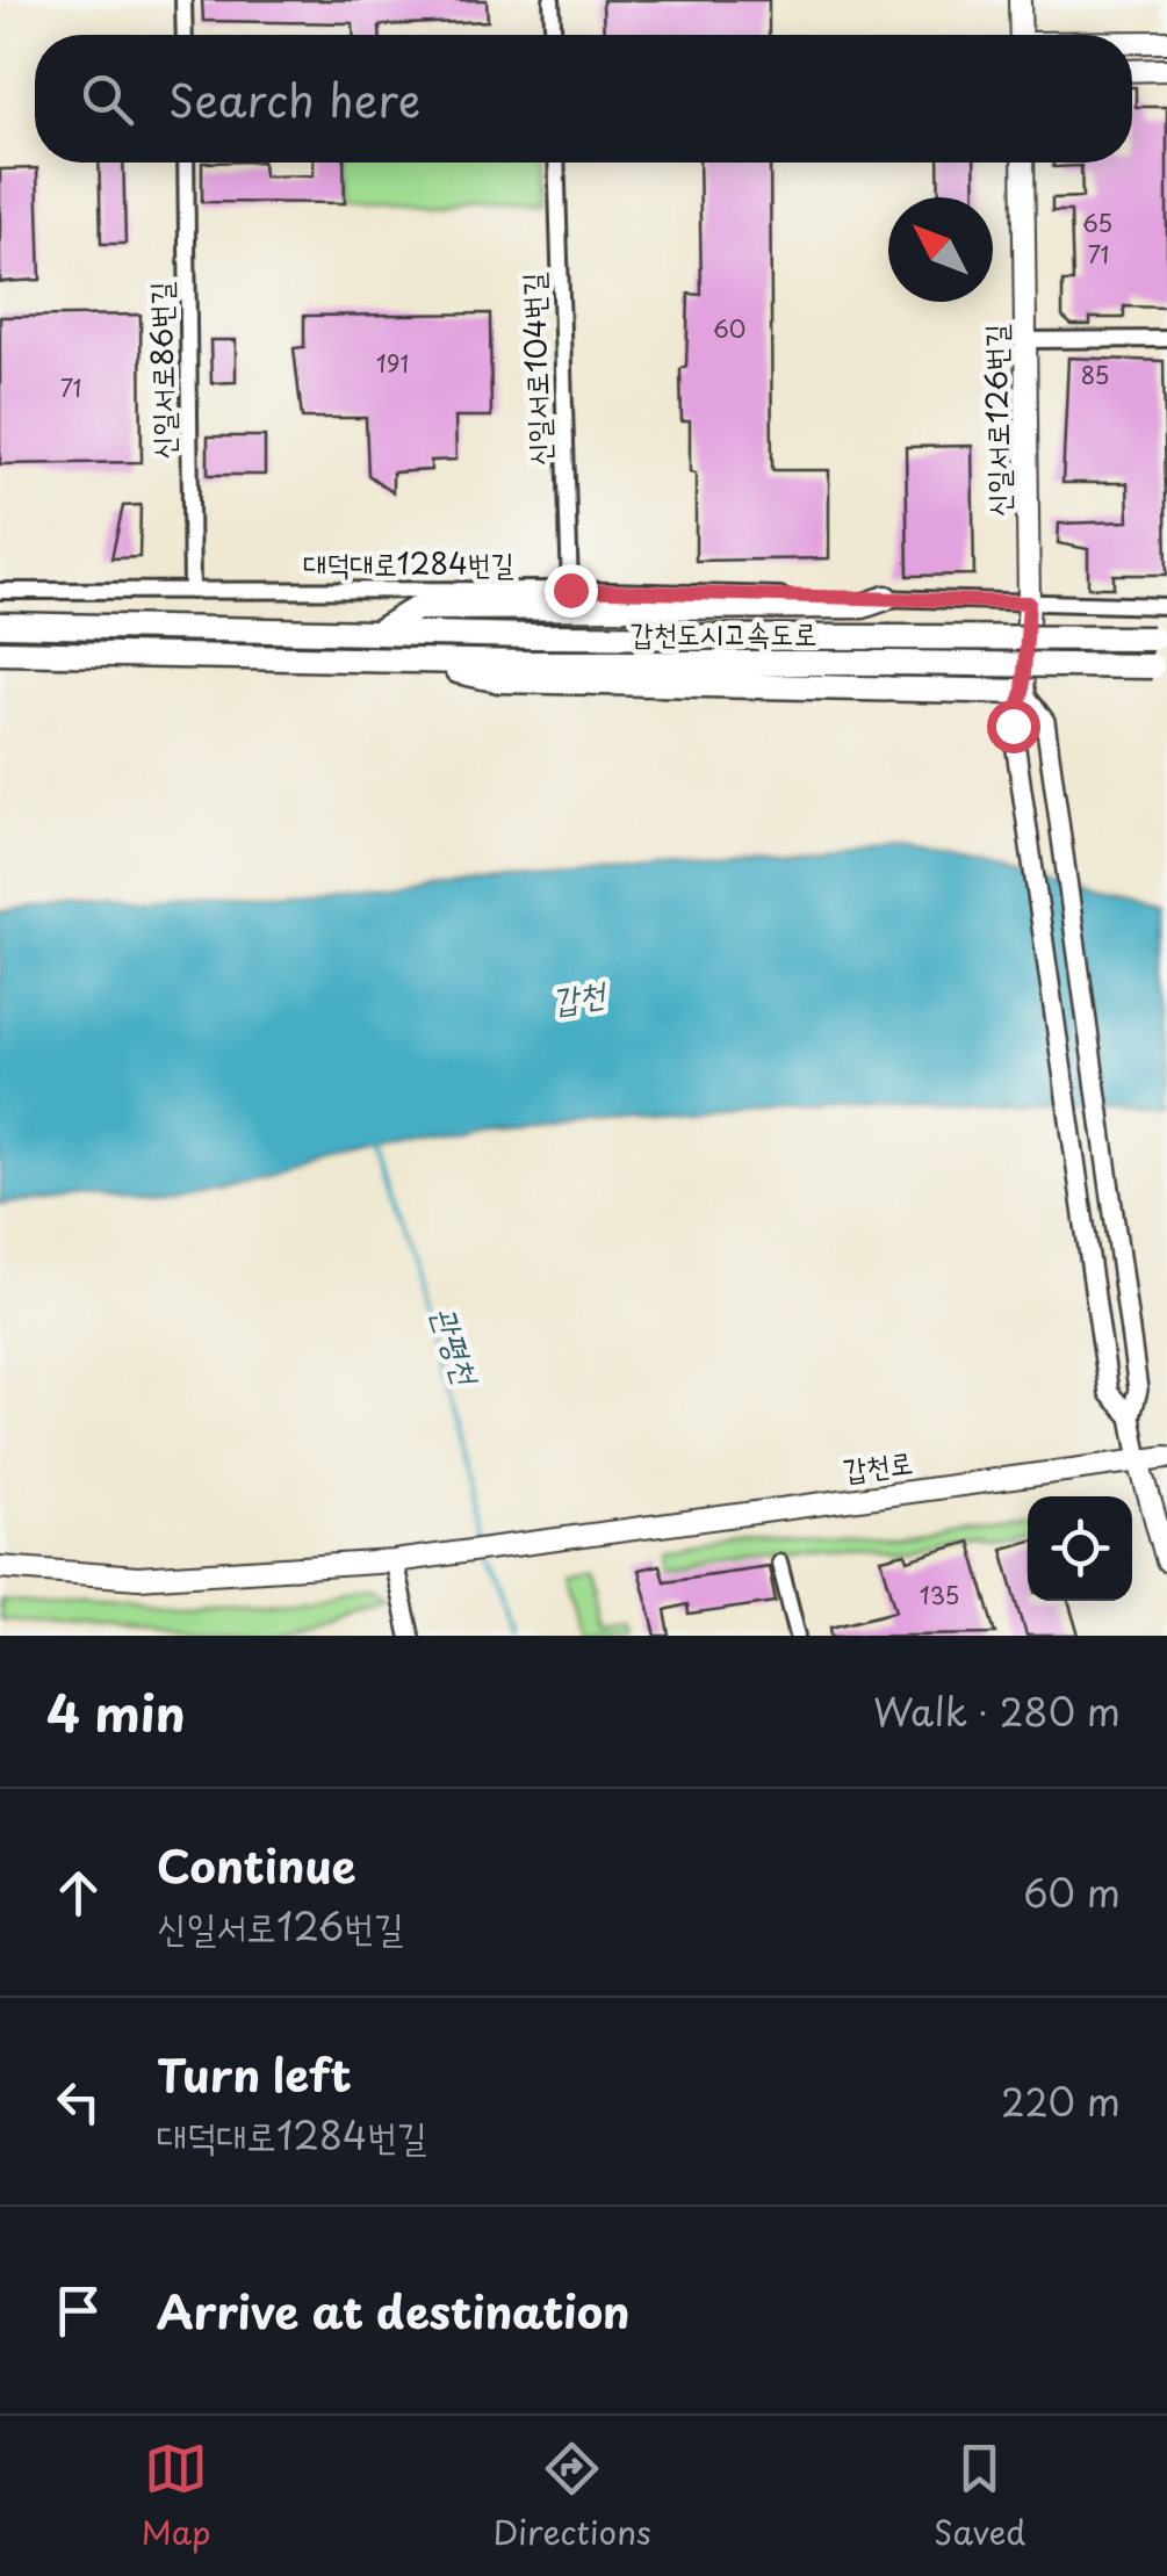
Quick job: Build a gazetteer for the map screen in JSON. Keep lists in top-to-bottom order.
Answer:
{
  "streets": {
    "highway": ["갑천도시고속도로"],
    "main road": ["신일서로126번길", "갑천로"],
    "street": ["신일서로104번길", "신일서로86번길", "대덕대로1284번길"]
  },
  "crossings": [
    ["신일서로104번길", "대덕대로1284번길"],
    ["신일서로86번길", "대덕대로1284번길"],
    ["신일서로126번길", "대덕대로1284번길"]
  ],
  "water": ["갑천", "관평천"],
  "house_numbers": [
    "65",
    "71",
    "60",
    "191",
    "85",
    "71",
    "135"
  ],
  "north": "top left",
  "page": {
    "search": "Search here",
    "heading": ["4 min", "Walk · 280 m"],
    "list": [
      ["Continue", "신일서로126번길", "60 m"],
      ["Turn left", "대덕대로1284번길", "220 m"],
      "Arrive at destination"
    ],
    "nav": ["Map", "Directions", "Saved"]
  }
}
